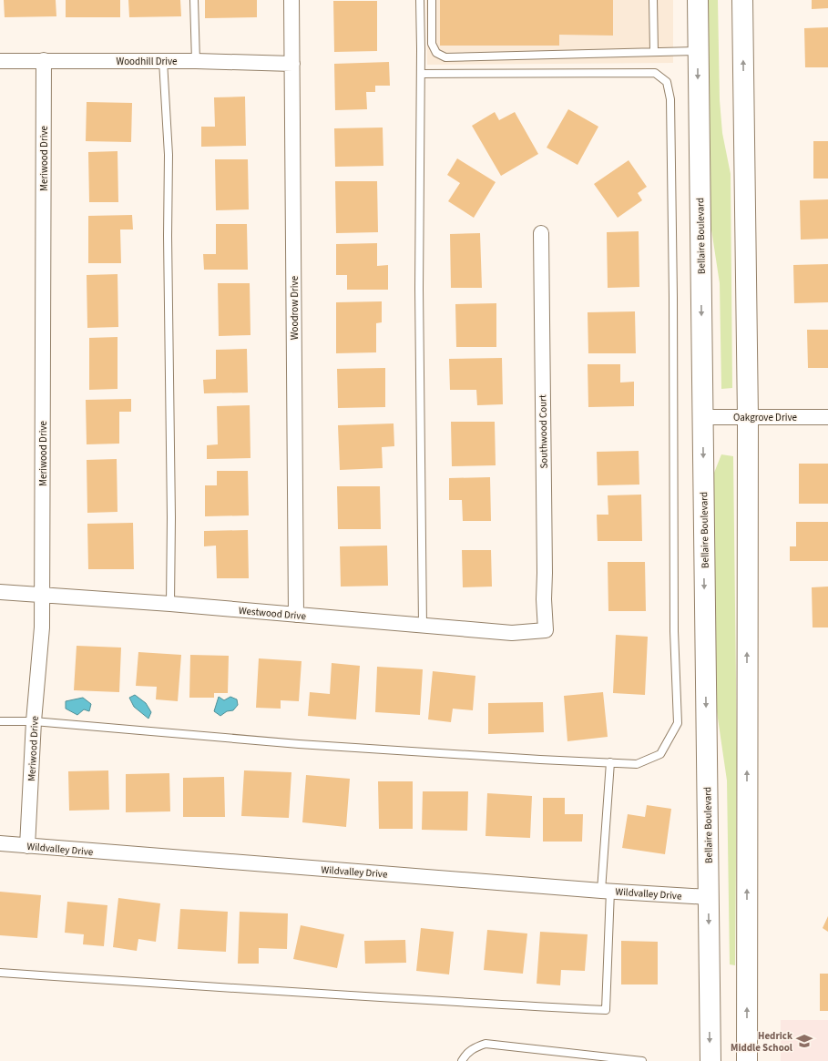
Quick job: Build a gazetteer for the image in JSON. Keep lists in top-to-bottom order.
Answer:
{
  "streets": {
    "main road": ["Bellaire Boulevard"],
    "street": [
      "Woodhill Drive",
      "Meriwood Drive",
      "Woodrow Drive",
      "Oakgrove Drive",
      "Southwood Court",
      "Westwood Drive",
      "Wildvalley Drive"
    ]
  },
  "crossings": [
    ["Woodhill Drive", "Meriwood Drive"],
    ["Woodhill Drive", "Woodrow Drive"],
    ["Meriwood Drive", "Westwood Drive"],
    ["Meriwood Drive", "Wildvalley Drive"],
    ["Bellaire Boulevard", "Oakgrove Drive"],
    ["Bellaire Boulevard", "Wildvalley Drive"],
    ["Woodrow Drive", "Westwood Drive"],
    ["Southwood Court", "Westwood Drive"]
  ],
  "places": {
    "school or university": ["Hedrick Middle School"]
  }
}
